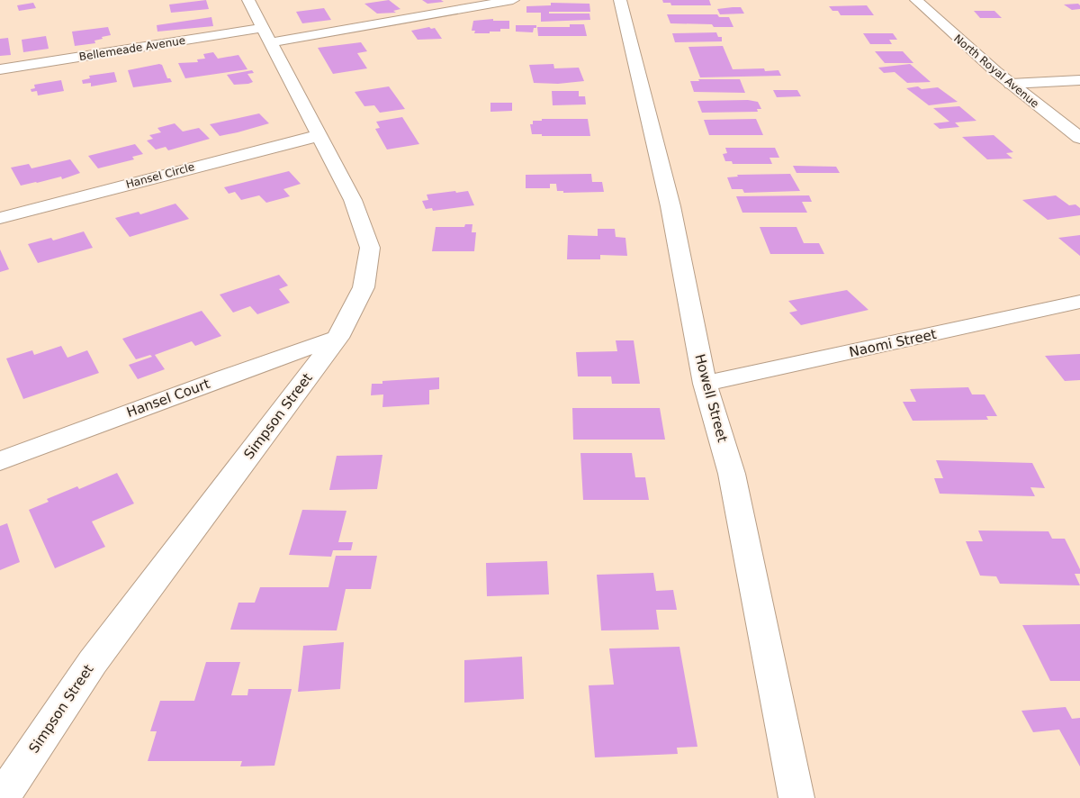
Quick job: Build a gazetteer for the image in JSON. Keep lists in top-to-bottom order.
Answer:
{
  "streets": {
    "street": [
      "Bellemeade Avenue",
      "North Royal Avenue",
      "Hansel Circle",
      "Naomi Street",
      "Hansel Court",
      "Howell Street",
      "Simpson Street"
    ]
  },
  "crossings": [
    ["Bellemeade Avenue", "Simpson Street"],
    ["Hansel Circle", "Simpson Street"],
    ["Naomi Street", "Howell Street"],
    ["Hansel Court", "Simpson Street"]
  ]
}
